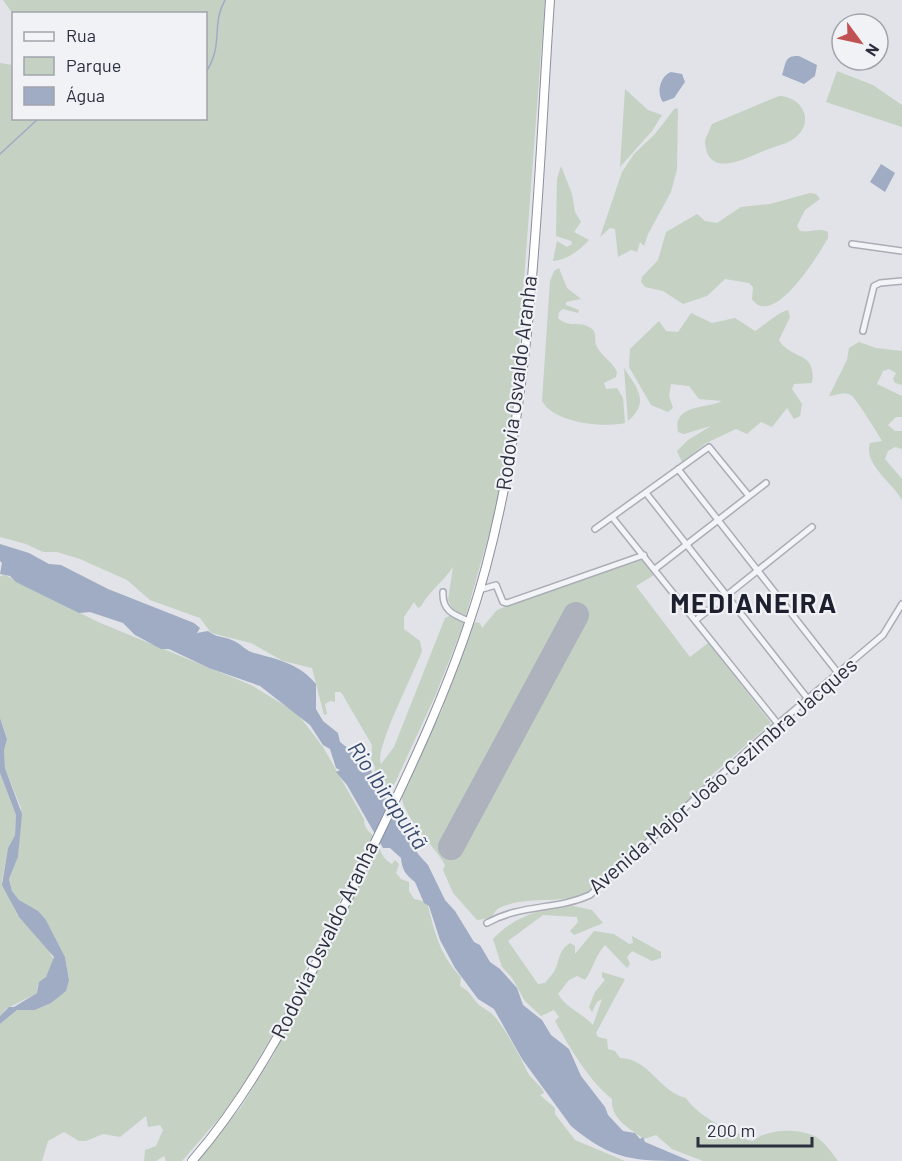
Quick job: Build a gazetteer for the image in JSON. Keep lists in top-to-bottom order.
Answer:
{
  "streets": {
    "highway": ["Rodovia Osvaldo Aranha"],
    "street": ["Avenida Major João Cezimbra Jacques"]
  },
  "districts": ["MEDIANEIRA"],
  "water": ["Rio Ibirapuitã"],
  "legend": ["Rua", "Parque", "Água"],
  "scale_bar": "200 m",
  "north": "bottom right"
}
